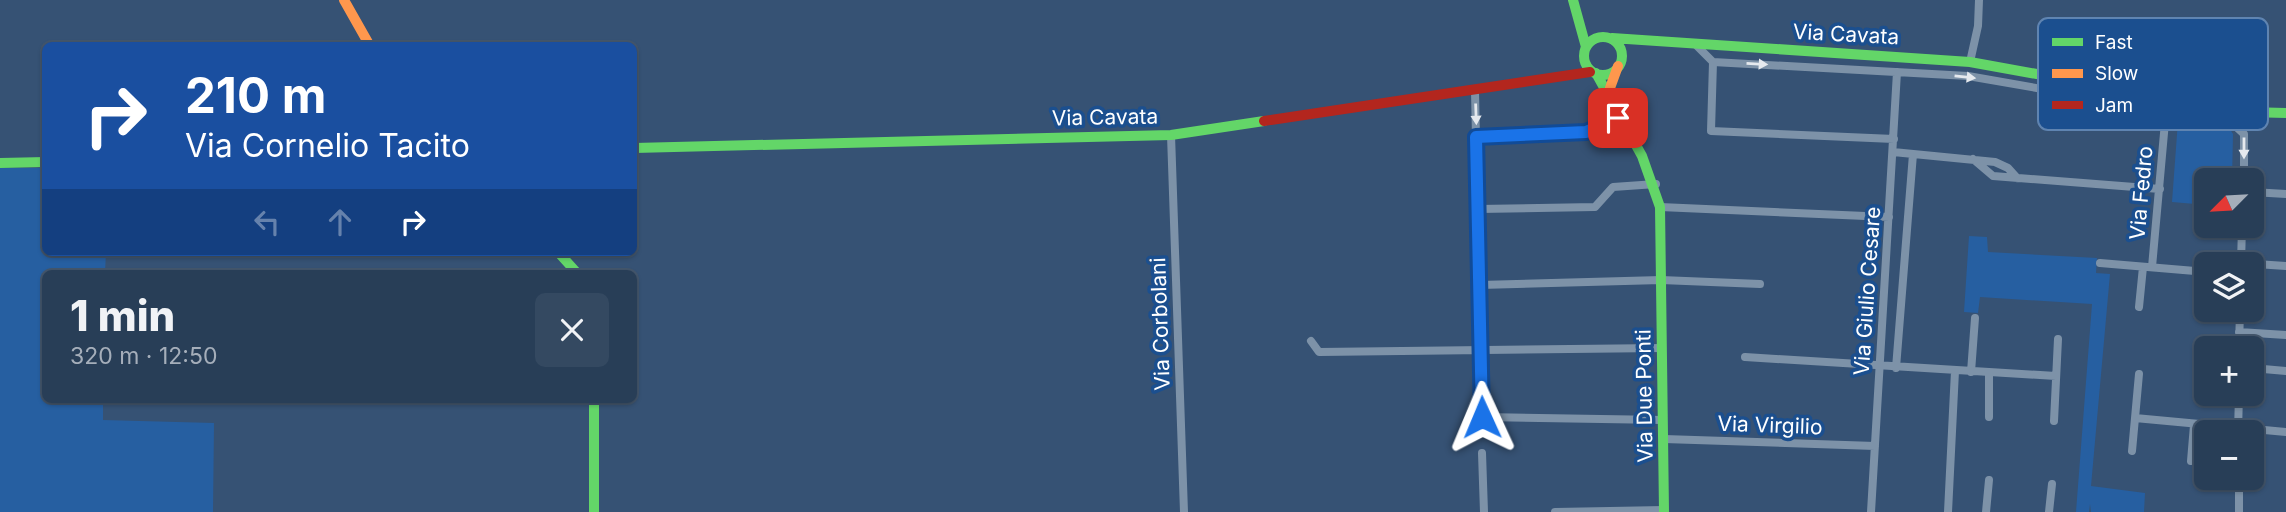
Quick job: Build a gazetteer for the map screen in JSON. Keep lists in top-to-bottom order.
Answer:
{
  "streets": {
    "main road": ["Via Cavata", "Via Due Ponti"],
    "street": [
      "Via Fedro",
      "Via Giulio Cesare",
      "Via Corbolani",
      "Via Virgilio"
    ]
  },
  "crossings": [
    ["Via Cavata", "Via Corbolani"],
    ["Via Cavata", "Via Due Ponti"],
    ["Via Giulio Cesare", "Via Virgilio"],
    ["Via Due Ponti", "Via Virgilio"]
  ],
  "legend": ["Fast", "Slow", "Jam"],
  "north": "bottom left",
  "page": {
    "turn": ["210 m", "Via Cornelio Tacito"],
    "map_buttons": ["+", "−"],
    "heading": ["1 min", "320 m · 12:50"]
  }
}
